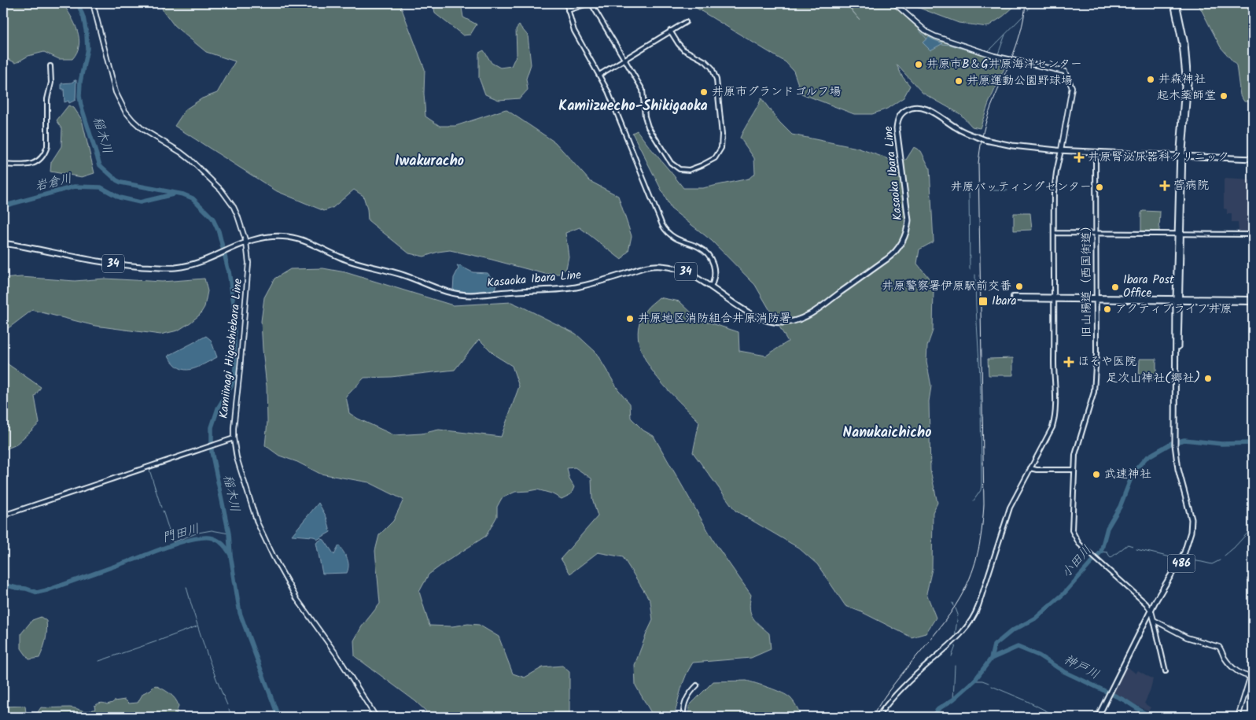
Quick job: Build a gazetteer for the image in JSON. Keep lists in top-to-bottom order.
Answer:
{
  "streets": {
    "main road": [
      "Kasaoka Ibara Line",
      "34",
      "Kamiinagi Higashiebara Line",
      "486"
    ],
    "street": ["旧山陽道（西国街道）"]
  },
  "crossings": [
    ["Kasaoka Ibara Line", "旧山陽道（西国街道）"],
    ["Kasaoka Ibara Line", "Kamiinagi Higashiebara Line"],
    ["Kasaoka Ibara Line", "486"],
    ["旧山陽道（西国街道）", "486"]
  ],
  "districts": ["Kamiizuecho-Shikigaoka", "Iwakuracho", "Nanukaichicho"],
  "water": [
    "稲木川",
    "岩倉川",
    "門田川",
    "小田川",
    "神戸川"
  ],
  "places": {
    "other": [
      "井原市B＆G井原海洋センター",
      "井森神社",
      "井原運動公園野球場",
      "井原市グランドゴルフ場",
      "起木薬師堂",
      "井原バッティングセンター",
      "井原警察署伊原駅前交番",
      "Ibara Post Office",
      "アクティブライフ井原",
      "井原地区消防組合井原消防署",
      "足次山神社(郷社)",
      "武速神社"
    ],
    "health": ["井原腎泌尿器科クリニック", "菅病院", "ほそや医院"],
    "transit": ["Ibara"]
  }
}
